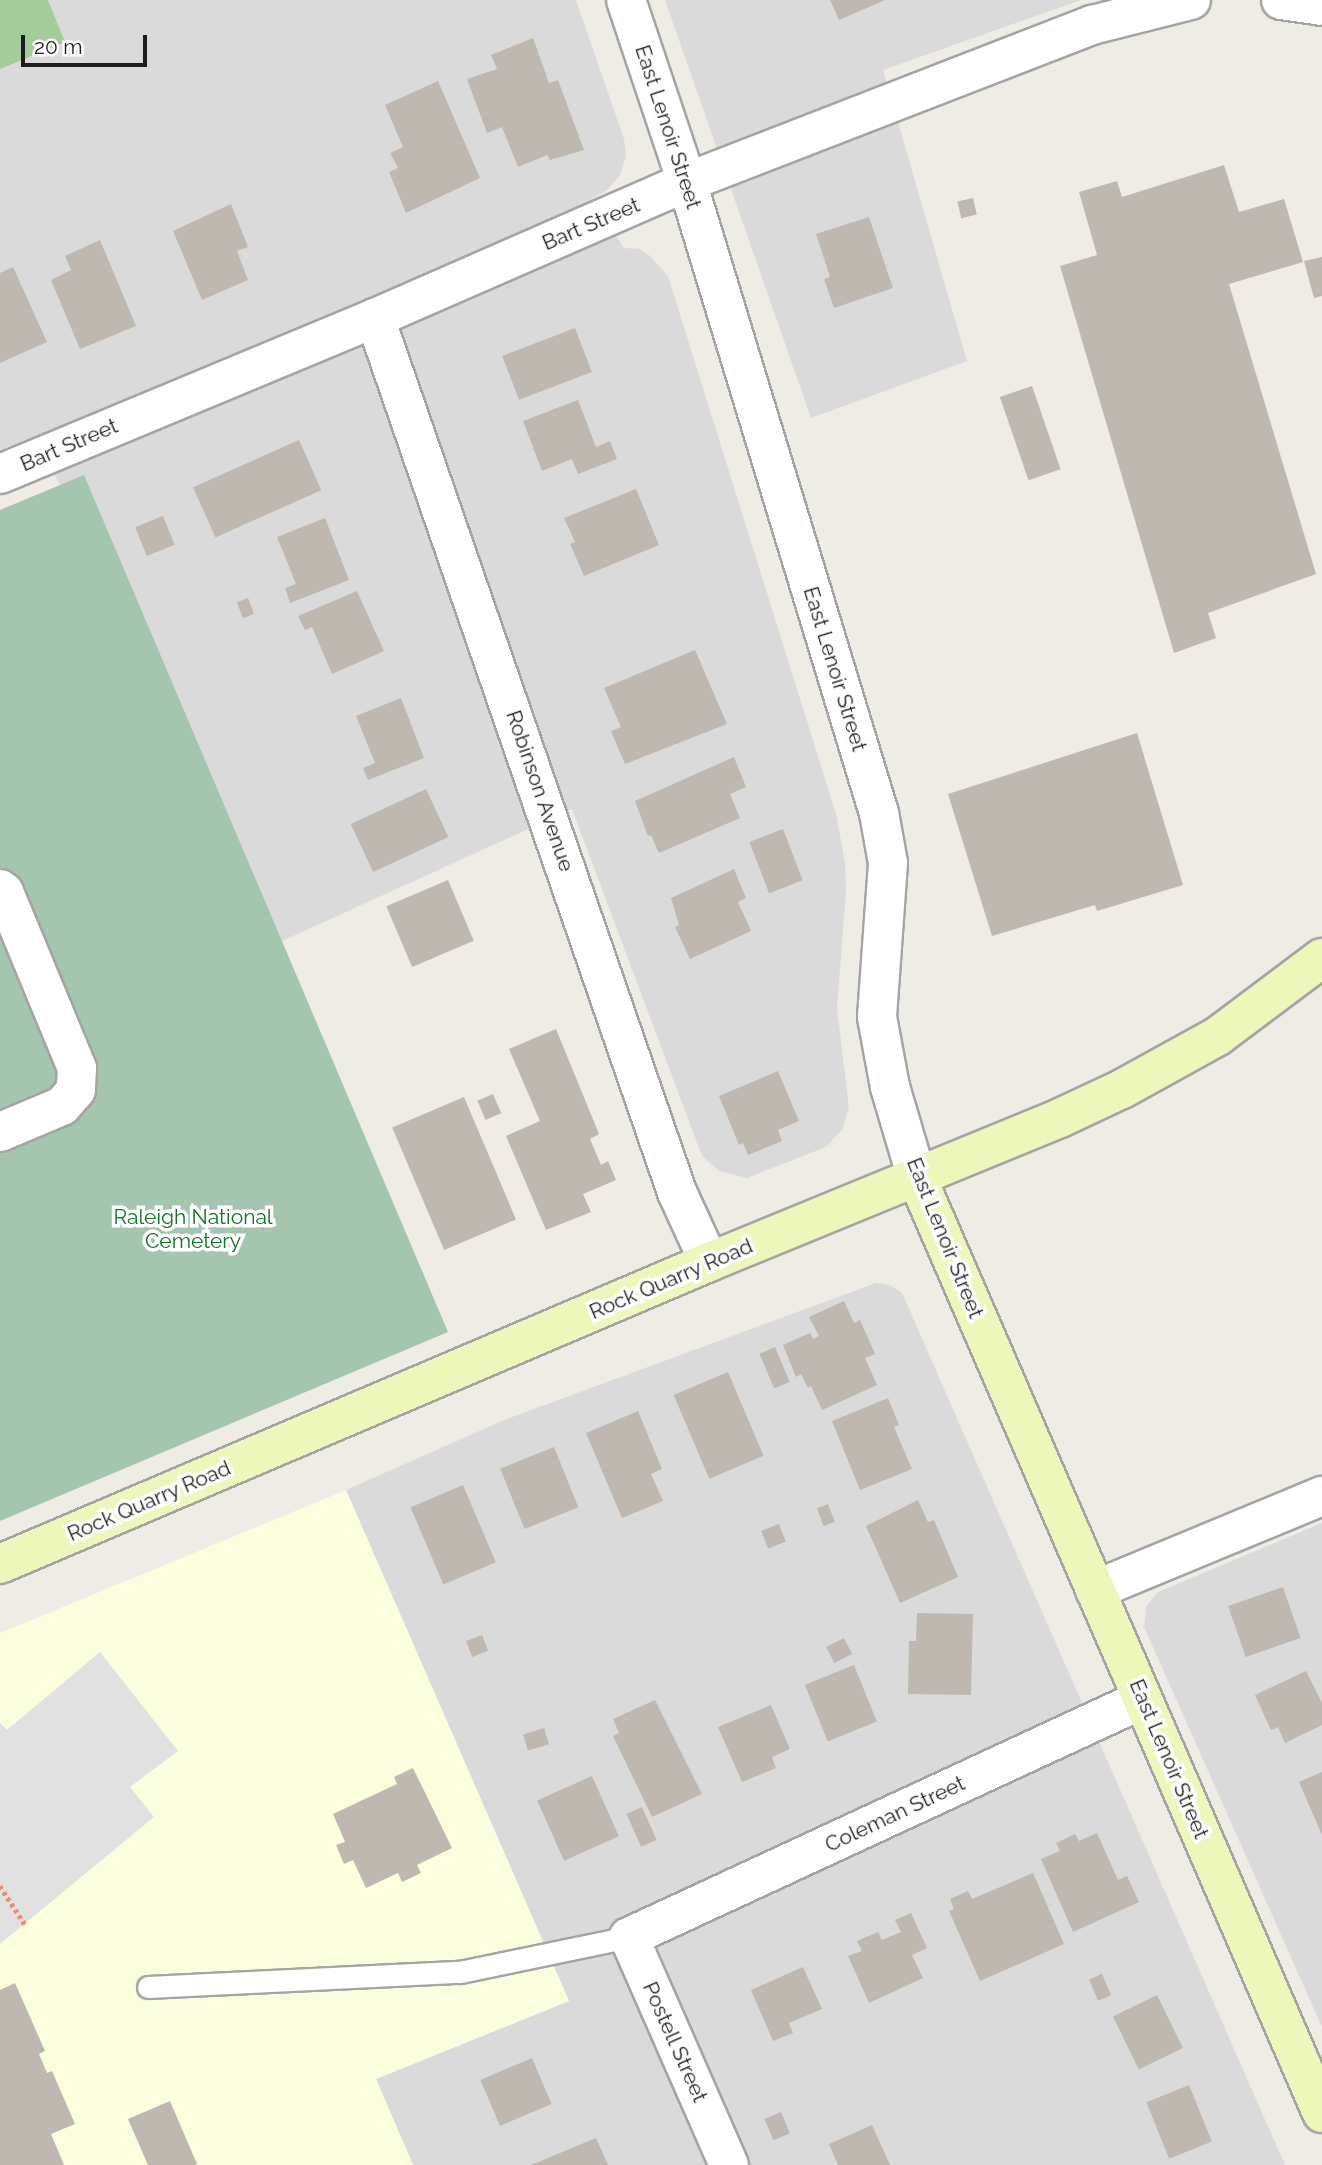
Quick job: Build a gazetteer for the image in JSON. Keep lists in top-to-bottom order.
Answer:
{
  "streets": {
    "main road": ["East Lenoir Street", "Rock Quarry Road"],
    "street": [
      "Bart Street",
      "Robinson Avenue",
      "Coleman Street",
      "Postell Street"
    ]
  },
  "crossings": [
    ["East Lenoir Street", "Bart Street"],
    ["East Lenoir Street", "Rock Quarry Road"],
    ["East Lenoir Street", "Coleman Street"],
    ["Bart Street", "Robinson Avenue"],
    ["Robinson Avenue", "Rock Quarry Road"],
    ["Coleman Street", "Postell Street"]
  ],
  "parks": ["Raleigh National Cemetery"],
  "scale_bar": "20 m"
}
